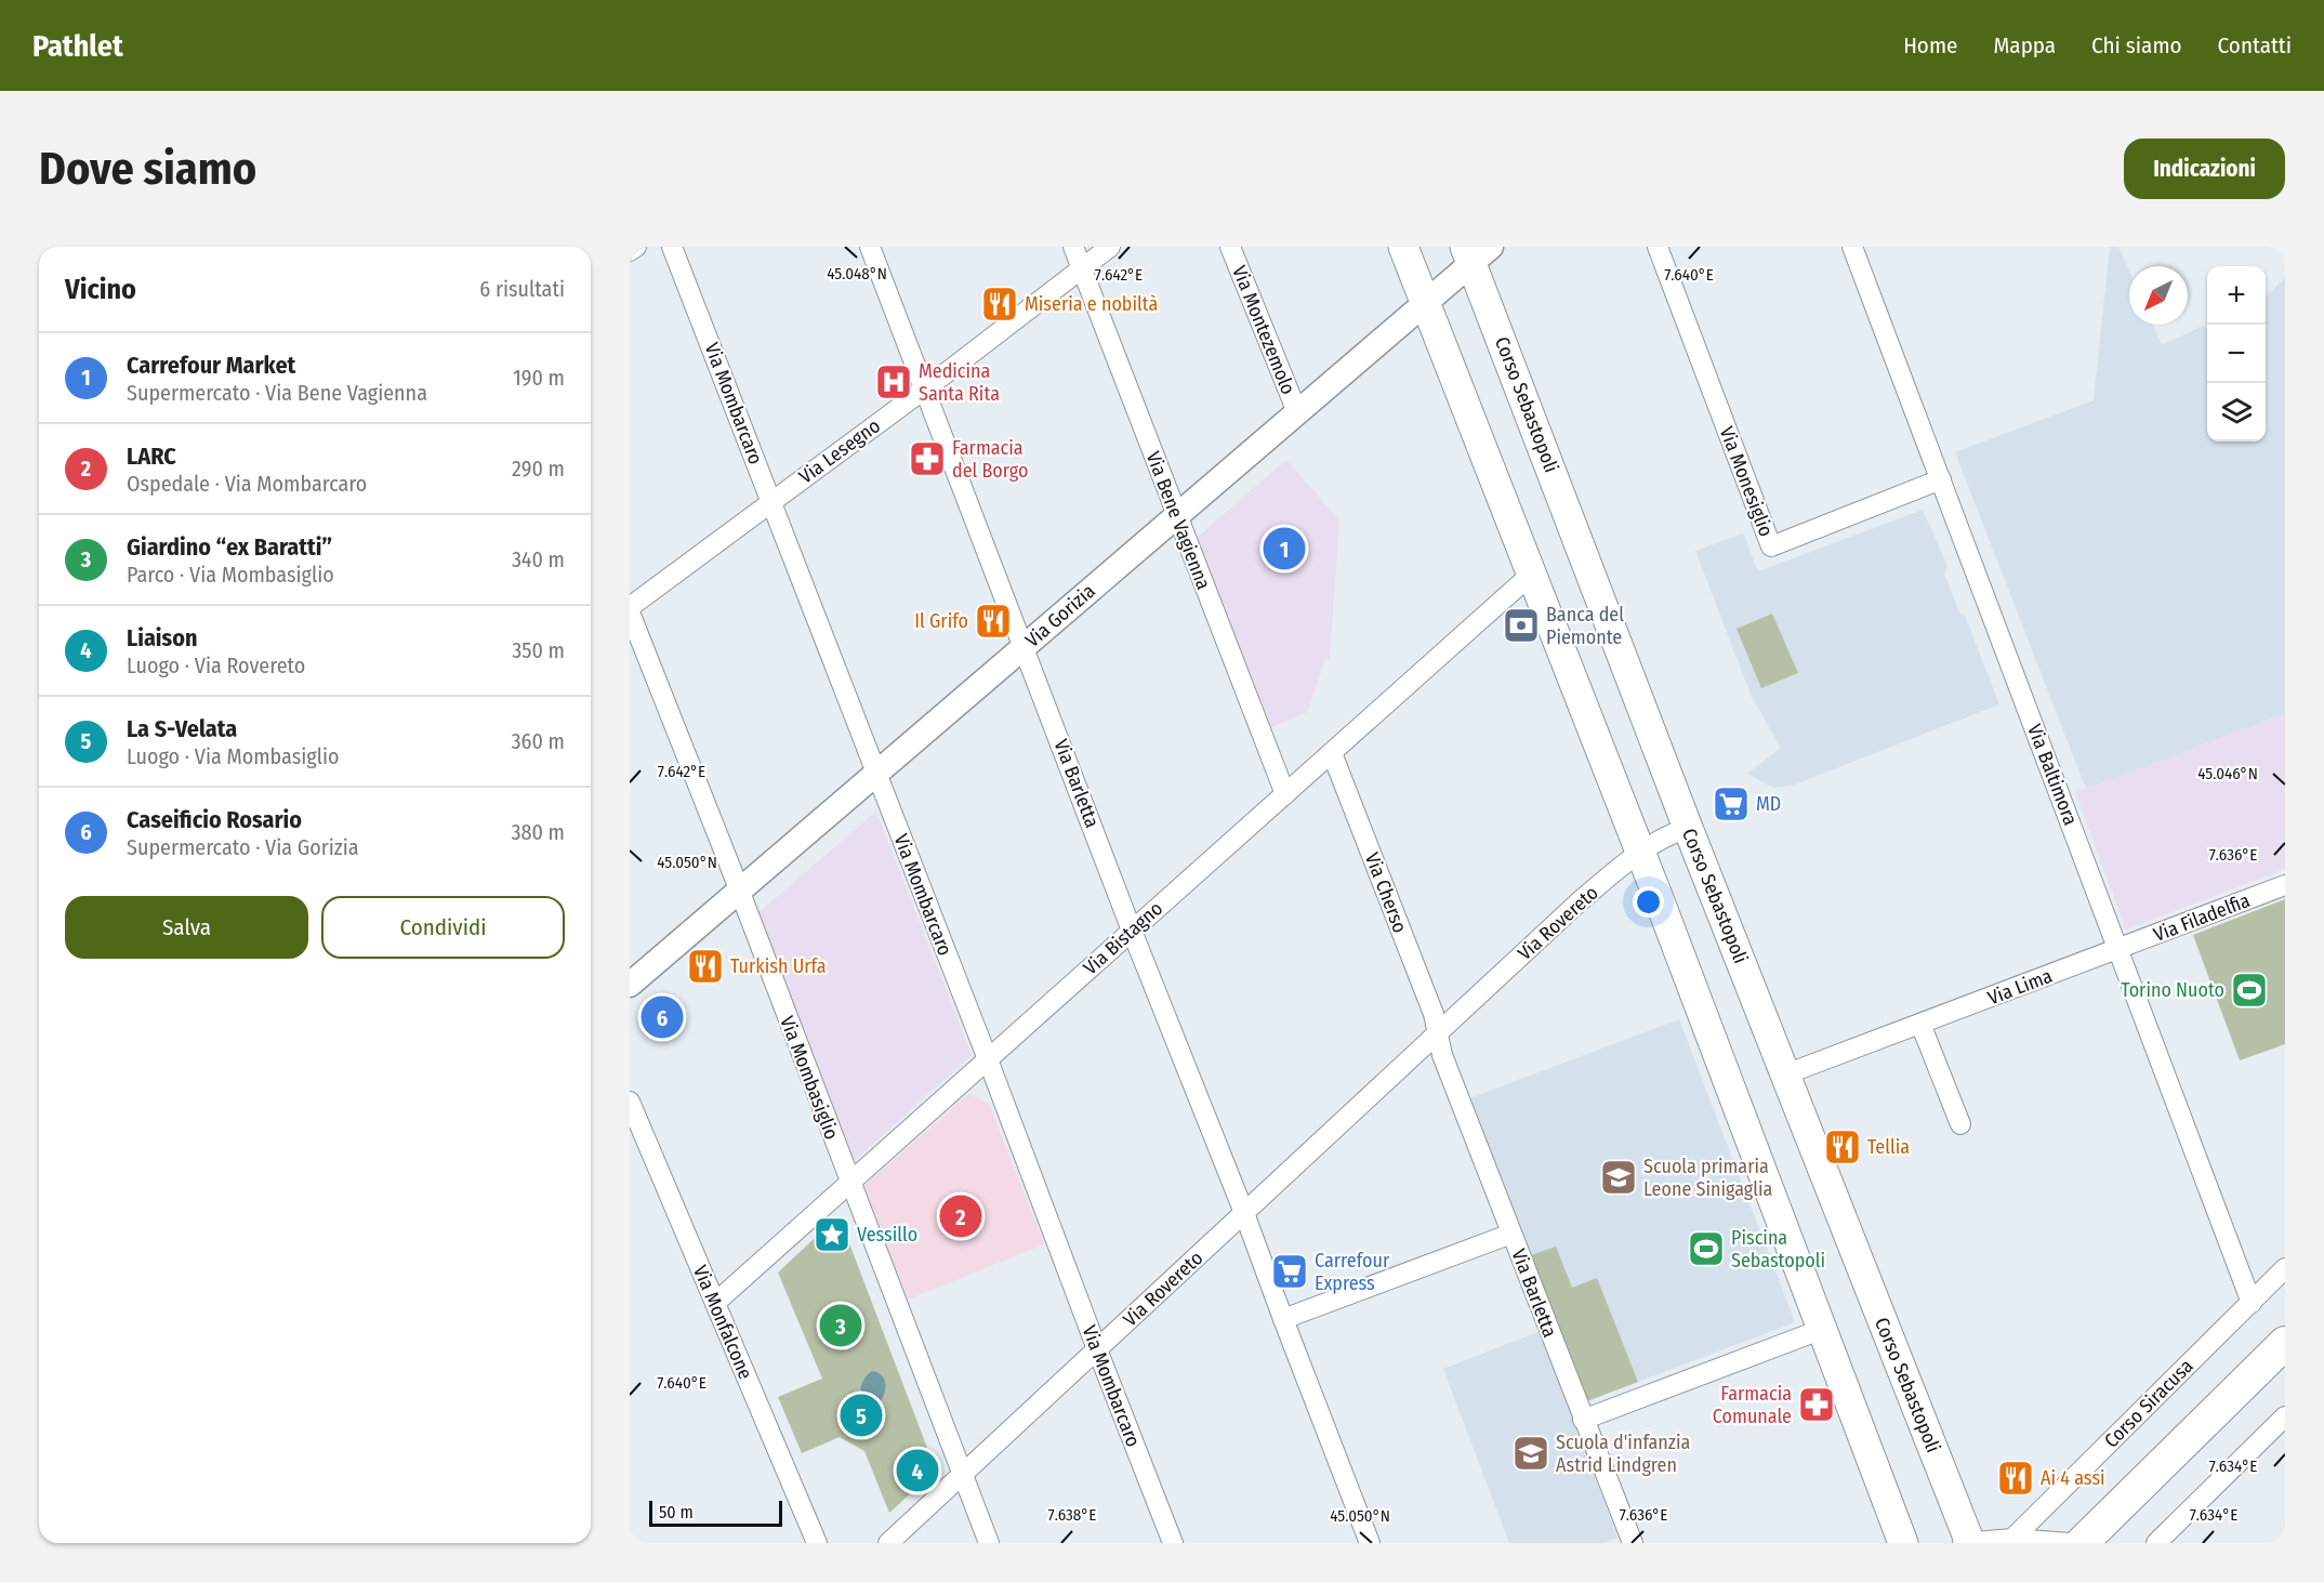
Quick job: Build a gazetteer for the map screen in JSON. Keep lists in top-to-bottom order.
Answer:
{
  "streets": {
    "main road": ["Corso Sebastopoli"],
    "street": [
      "Via Montezemolo",
      "Via Mombarcaro",
      "Via Lesegno",
      "Via Monesiglio",
      "Via Bene Vagienna",
      "Via Gorizia",
      "Via Baltimora",
      "Via Barletta",
      "Via Cherso",
      "Via Filadelfia",
      "Via Rovereto",
      "Via Bistagno",
      "Via Lima",
      "Via Mombasiglio",
      "Via Monfalcone",
      "Corso Siracusa"
    ]
  },
  "crossings": [
    ["Via Montezemolo", "Via Gorizia"],
    ["Via Mombarcaro", "Via Lesegno"],
    ["Via Mombarcaro", "Via Gorizia"],
    ["Via Mombarcaro", "Via Rovereto"],
    ["Via Mombarcaro", "Via Bistagno"],
    ["Corso Sebastopoli", "Via Gorizia"],
    ["Corso Sebastopoli", "Via Rovereto"],
    ["Corso Sebastopoli", "Via Lima"],
    ["Via Lesegno", "Via Bene Vagienna"],
    ["Via Lesegno", "Via Barletta"],
    ["Via Monesiglio", "Via Baltimora"],
    ["Via Bene Vagienna", "Via Gorizia"],
    ["Via Bene Vagienna", "Via Bistagno"],
    ["Via Gorizia", "Via Barletta"],
    ["Via Gorizia", "Via Mombasiglio"],
    ["Via Baltimora", "Via Filadelfia"],
    ["Via Baltimora", "Via Lima"],
    ["Via Baltimora", "Corso Siracusa"],
    ["Via Barletta", "Via Rovereto"],
    ["Via Barletta", "Via Bistagno"],
    ["Via Cherso", "Via Rovereto"],
    ["Via Cherso", "Via Bistagno"],
    ["Via Filadelfia", "Via Lima"],
    ["Via Rovereto", "Via Mombasiglio"],
    ["Via Bistagno", "Via Mombasiglio"],
    ["Via Bistagno", "Via Monfalcone"]
  ],
  "places": {
    "restaurant": [
      "Miseria e nobiltà",
      "Il Grifo",
      "Turkish Urfa",
      "Tellia",
      "Ai 4 assi"
    ],
    "hospital": ["Medicina Santa Rita"],
    "pharmacy": ["Farmacia del Borgo", "Farmacia Comunale"],
    "bank": ["Banca del Piemonte"],
    "supermarket": ["MD", "Carrefour Express"],
    "sports": ["Torino Nuoto", "Piscina Sebastopoli"],
    "school or university": ["Scuola primaria Leone Sinigaglia", "Scuola d'infanzia Astrid Lindgren"],
    "place": ["Vessillo"]
  },
  "scale_bar": "50 m",
  "north": "bottom left",
  "page": {
    "header": "Pathlet",
    "nav": [
      "Home",
      "Mappa",
      "Chi siamo",
      "Contatti"
    ],
    "buttons": [
      "Indicazioni",
      ["Salva", "Condividi"]
    ],
    "title": "Dove siamo",
    "heading": ["Vicino", "6 risultati"],
    "map_buttons": ["+", "−"],
    "list": [
      {
        "mark": "1",
        "name": "Carrefour Market",
        "note": "Supermercato · Via Bene Vagienna",
        "value": "190 m"
      },
      {
        "mark": "2",
        "name": "LARC",
        "note": "Ospedale · Via Mombarcaro",
        "value": "290 m"
      },
      {
        "mark": "3",
        "name": "Giardino “ex Baratti”",
        "note": "Parco · Via Mombasiglio",
        "value": "340 m"
      },
      {
        "mark": "4",
        "name": "Liaison",
        "note": "Luogo · Via Rovereto",
        "value": "350 m"
      },
      {
        "mark": "5",
        "name": "La S-Velata",
        "note": "Luogo · Via Mombasiglio",
        "value": "360 m"
      },
      {
        "mark": "6",
        "name": "Caseificio Rosario",
        "note": "Supermercato · Via Gorizia",
        "value": "380 m"
      }
    ],
    "pins": [
      "1",
      "6",
      "2",
      "3",
      "5",
      "4"
    ],
    "scale": "50 m"
  },
  "coordinates": [
    "45.048°N",
    "7.642°E",
    "7.640°E",
    "45.046°N",
    "7.636°E",
    "45.050°N",
    "7.634°E",
    "7.638°E"
  ]
}
